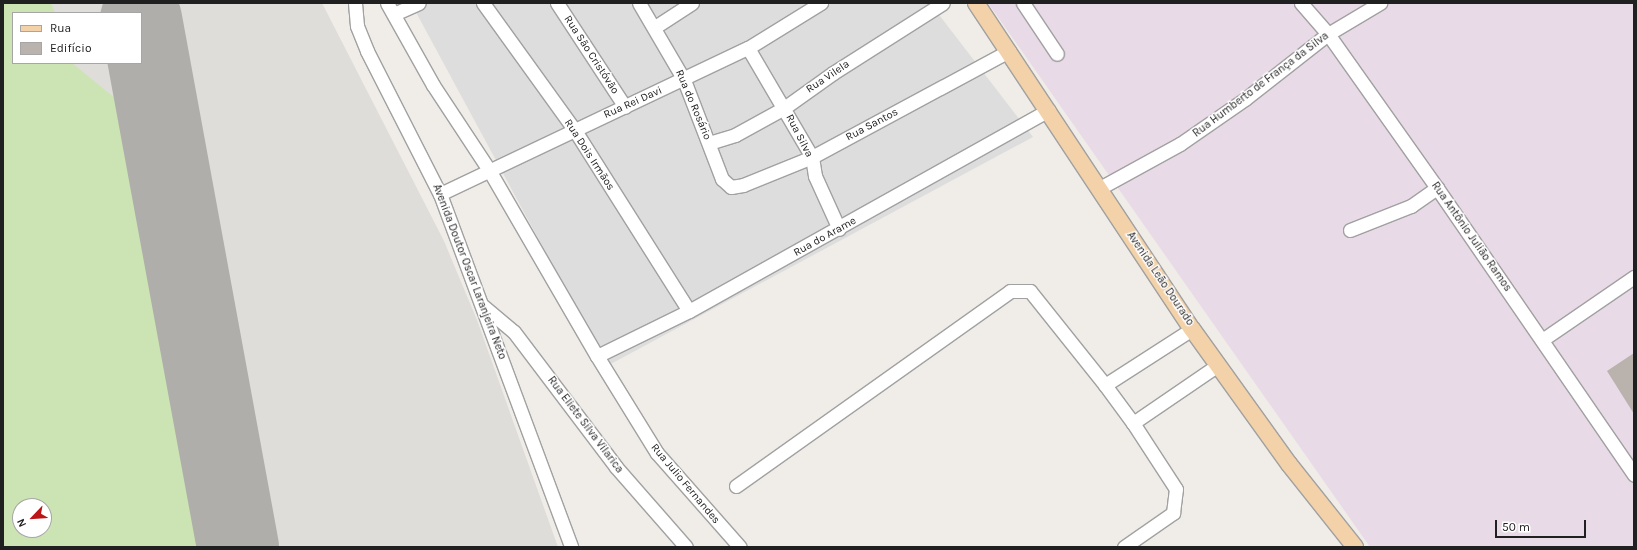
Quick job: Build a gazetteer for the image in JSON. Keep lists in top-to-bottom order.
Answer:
{
  "streets": {
    "main road": ["Avenida Leão Dourado"],
    "street": [
      "Rua São Cristóvão",
      "Rua Vilela",
      "Rua Humberto de França da Silva",
      "Rua Rei Davi",
      "Rua do Rosário",
      "Rua Santos",
      "Rua Silva",
      "Rua Dois Irmãos",
      "Rua do Arame",
      "Rua Antônio Julião Ramos",
      "Avenida Doutor Oscar Laranjeira Neto",
      "Rua Eliete Silva Vilarica",
      "Rua Julio Fernandes"
    ]
  },
  "crossings": [
    ["Rua São Cristóvão", "Rua Rei Davi"],
    ["Rua Vilela", "Rua do Rosário"],
    ["Rua Vilela", "Rua Silva"],
    ["Rua Humberto de França da Silva", "Rua Antônio Julião Ramos"],
    ["Rua Humberto de França da Silva", "Avenida Leão Dourado"],
    ["Rua Rei Davi", "Rua do Rosário"],
    ["Rua Rei Davi", "Rua Silva"],
    ["Rua Rei Davi", "Rua Dois Irmãos"],
    ["Rua Rei Davi", "Avenida Doutor Oscar Laranjeira Neto"],
    ["Rua Rei Davi", "Rua Julio Fernandes"],
    ["Rua do Rosário", "Rua Santos"],
    ["Rua Santos", "Rua Silva"],
    ["Rua Santos", "Avenida Leão Dourado"],
    ["Rua Silva", "Rua do Arame"],
    ["Rua Dois Irmãos", "Rua do Arame"],
    ["Rua do Arame", "Avenida Leão Dourado"],
    ["Rua do Arame", "Rua Julio Fernandes"],
    ["Avenida Doutor Oscar Laranjeira Neto", "Rua Eliete Silva Vilarica"]
  ],
  "legend": ["Rua", "Edifício"],
  "scale_bar": "50 m",
  "north": "bottom left"
}
